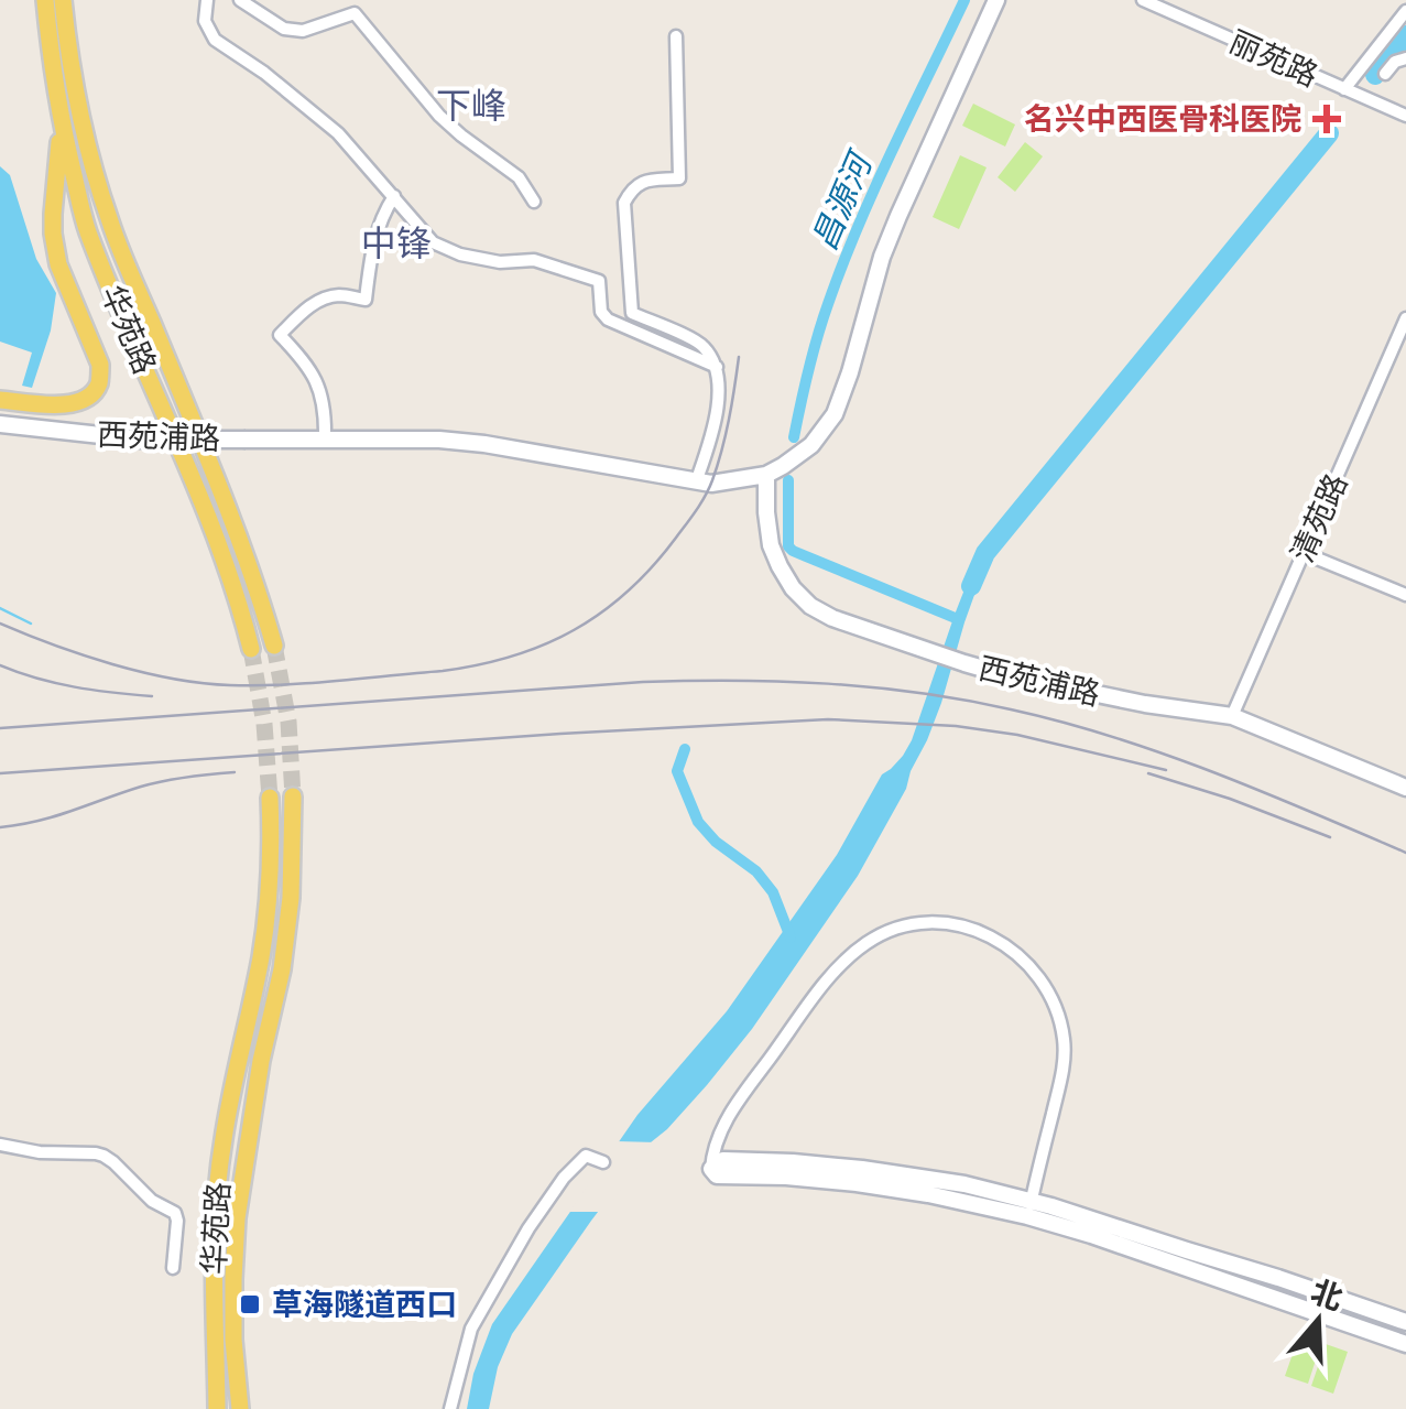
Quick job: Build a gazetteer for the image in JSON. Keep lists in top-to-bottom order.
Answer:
{
  "streets": {
    "main road": ["华苑路"],
    "street": ["丽苑路", "西苑浦路", "清苑路"]
  },
  "crossings": [
    ["西苑浦路", "清苑路"]
  ],
  "districts": ["下峰", "中锋"],
  "water": ["昌源河"],
  "places": {
    "health": ["名兴中西医骨科医院"],
    "transit": ["草海隧道西口"]
  },
  "north": "top"
}
